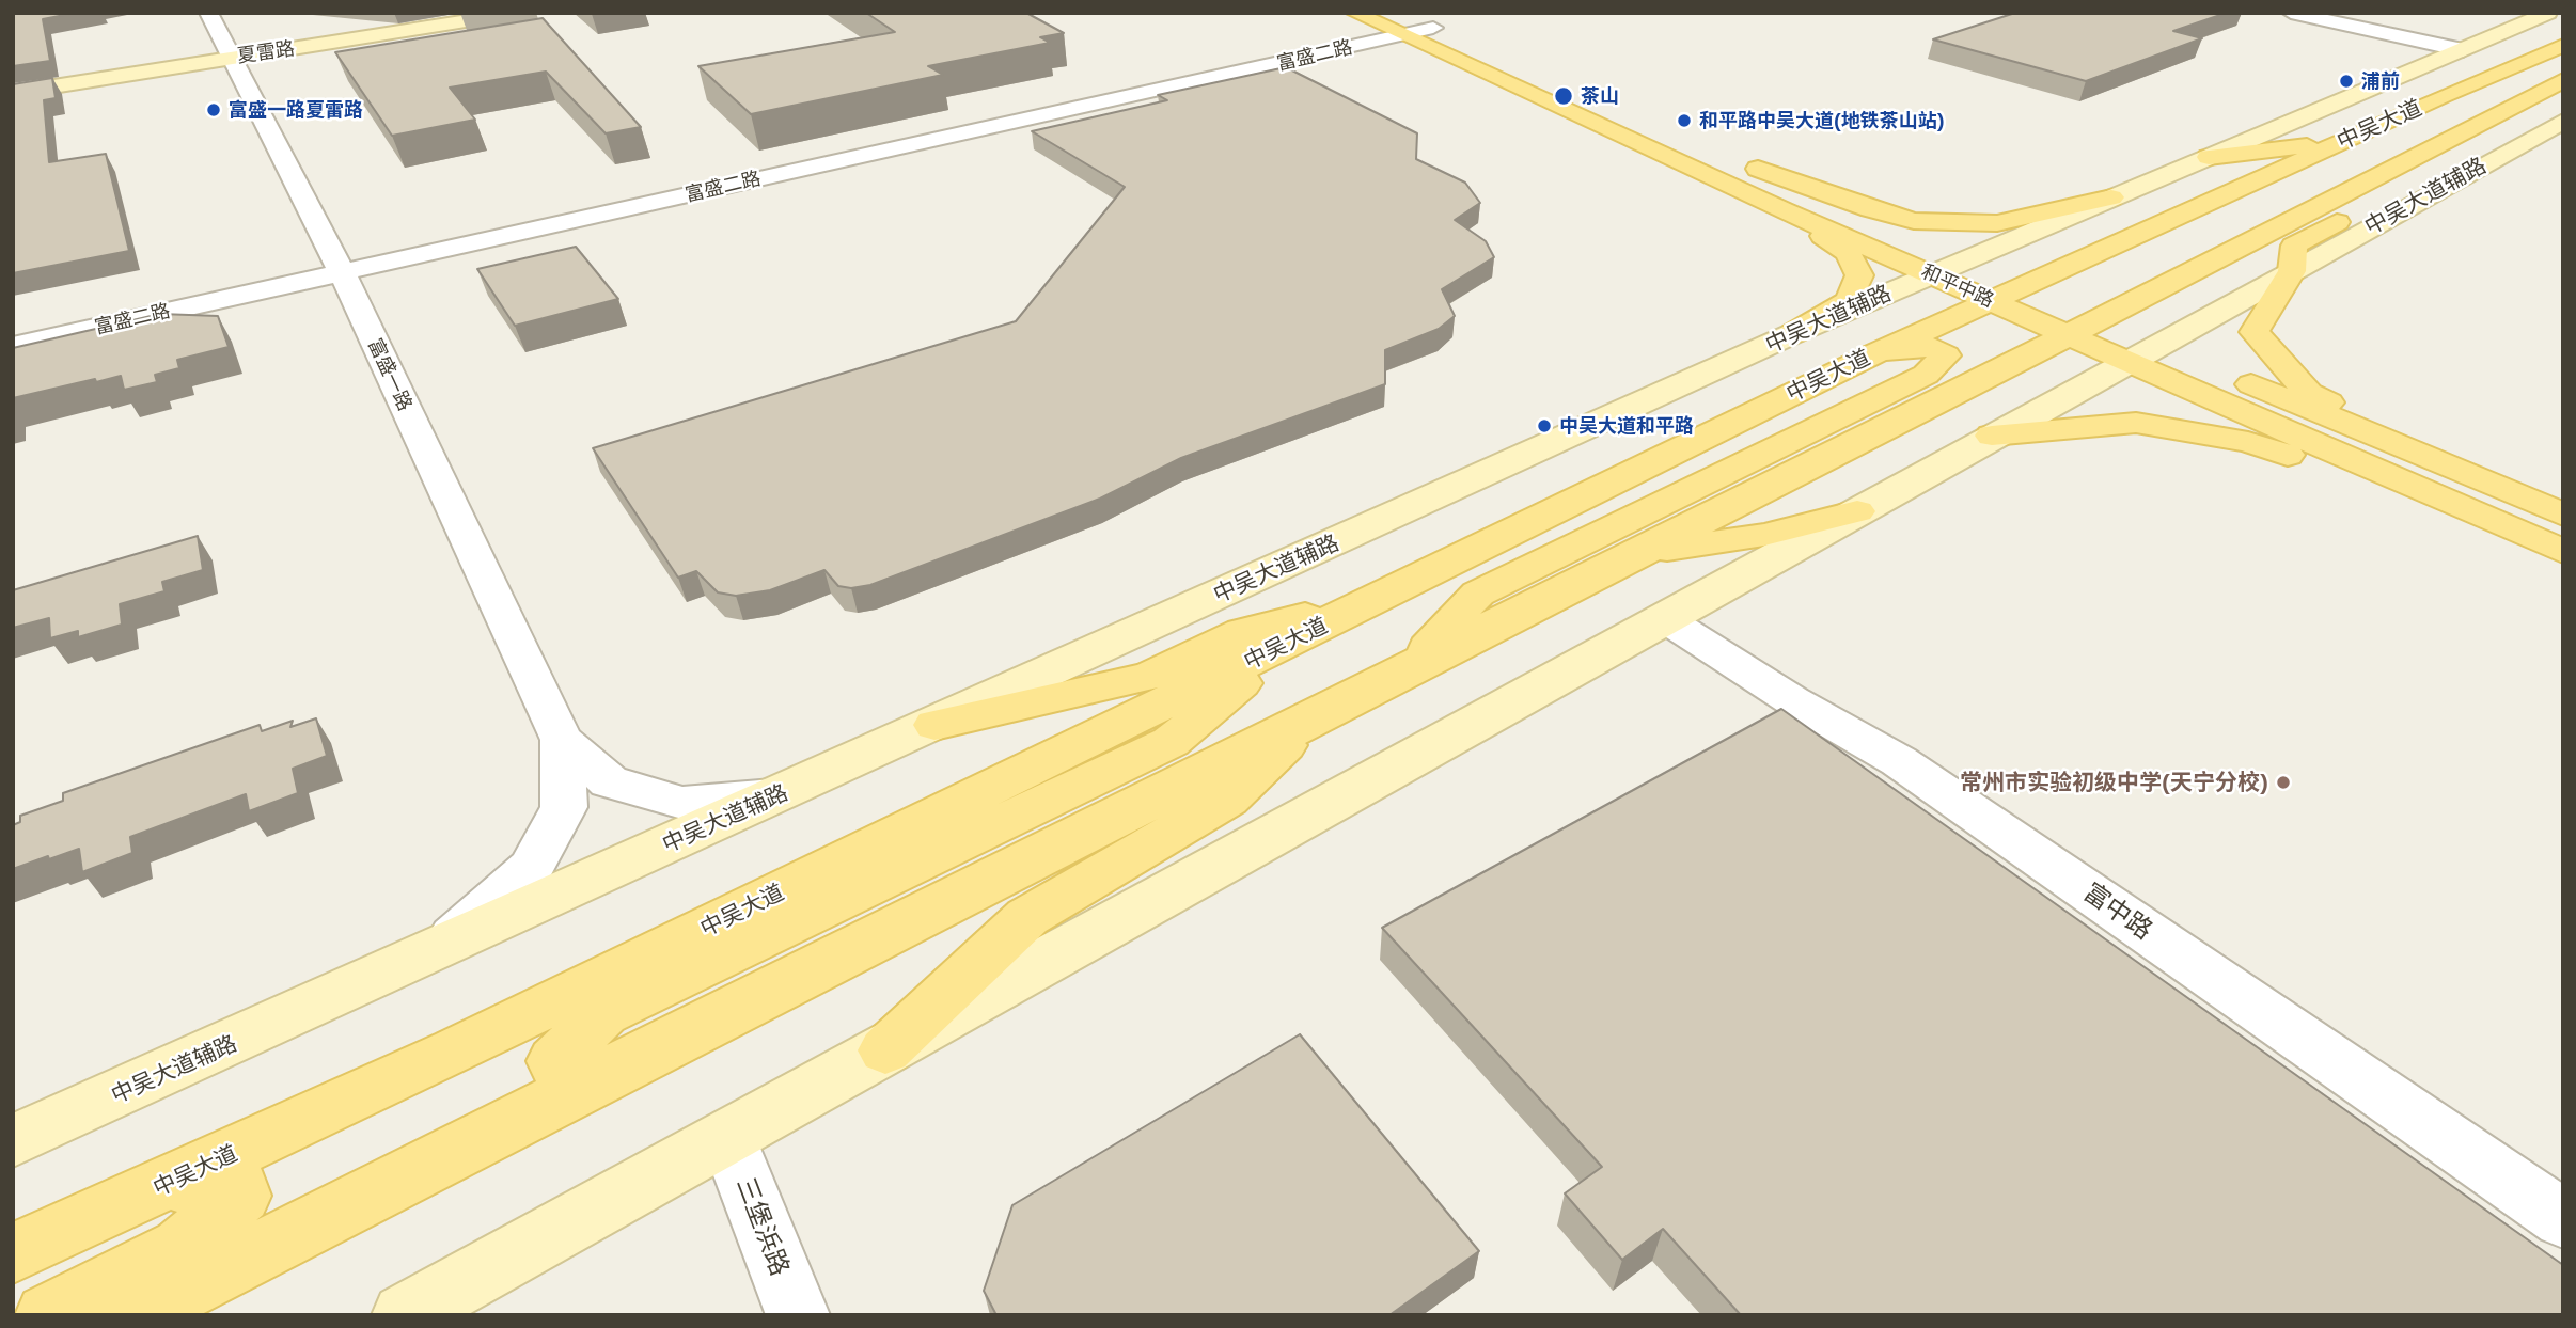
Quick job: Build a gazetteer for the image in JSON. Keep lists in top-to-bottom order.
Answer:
{
  "streets": {
    "main road": [
      "夏雷路",
      "中吴大道",
      "中吴大道辅路",
      "和平中路"
    ],
    "street": [
      "富盛二路",
      "富盛一路",
      "富中路",
      "三堡浜路"
    ]
  },
  "crossings": [
    ["夏雷路", "富盛一路"],
    ["富盛二路", "和平中路"],
    ["富盛二路", "富盛一路"],
    ["中吴大道", "和平中路"],
    ["中吴大道辅路", "和平中路"],
    ["中吴大道辅路", "富中路"],
    ["中吴大道辅路", "三堡浜路"]
  ],
  "places": [
    "浦前",
    "茶山",
    "富盛一路夏雷路",
    "和平路中吴大道(地铁茶山站)",
    "中吴大道和平路",
    "常州市实验初级中学(天宁分校)"
  ]
}
